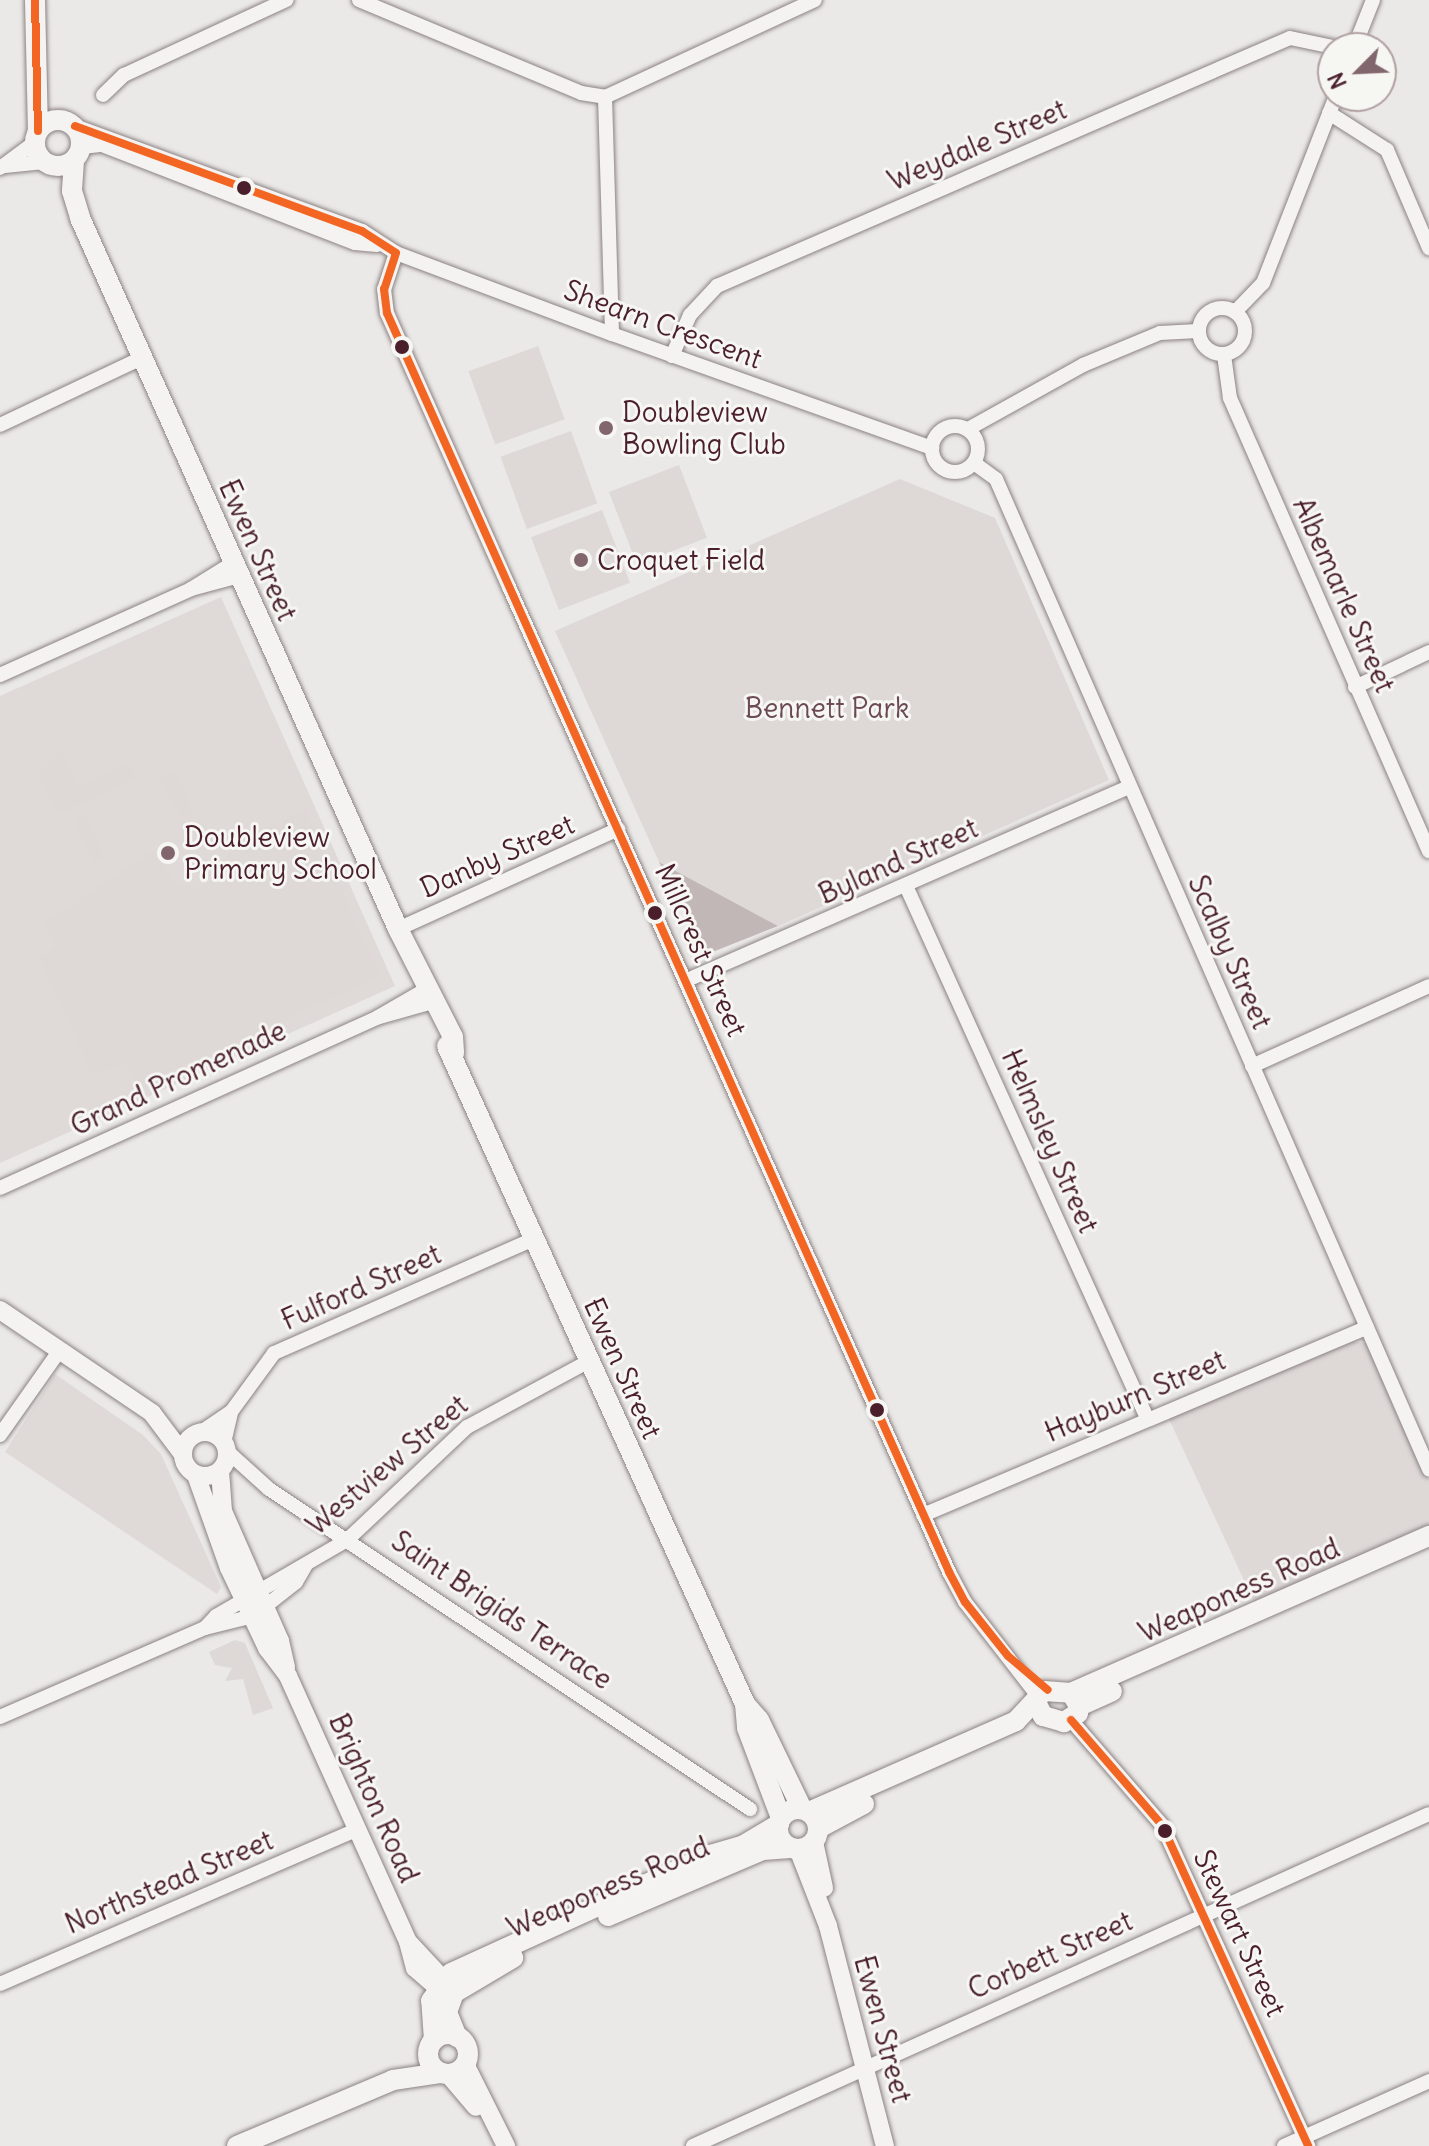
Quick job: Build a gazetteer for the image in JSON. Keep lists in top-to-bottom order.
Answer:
{
  "streets": {
    "main road": ["Ewen Street", "Weaponess Road"],
    "street": [
      "Weydale Street",
      "Shearn Crescent",
      "Albemarle Street",
      "Danby Street",
      "Byland Street",
      "Millcrest Street",
      "Scalby Street",
      "Grand Promenade",
      "Helmsley Street",
      "Fulford Street",
      "Hayburn Street",
      "Westview Street",
      "Saint Brigids Terrace",
      "Brighton Road",
      "Northstead Street",
      "Stewart Street",
      "Corbett Street"
    ]
  },
  "crossings": [
    ["Weydale Street", "Shearn Crescent"],
    ["Shearn Crescent", "Ewen Street"],
    ["Shearn Crescent", "Millcrest Street"],
    ["Shearn Crescent", "Scalby Street"],
    ["Ewen Street", "Danby Street"],
    ["Ewen Street", "Grand Promenade"],
    ["Ewen Street", "Fulford Street"],
    ["Ewen Street", "Westview Street"],
    ["Ewen Street", "Weaponess Road"],
    ["Ewen Street", "Corbett Street"],
    ["Danby Street", "Millcrest Street"],
    ["Byland Street", "Millcrest Street"],
    ["Byland Street", "Scalby Street"],
    ["Byland Street", "Helmsley Street"],
    ["Millcrest Street", "Hayburn Street"],
    ["Millcrest Street", "Weaponess Road"],
    ["Scalby Street", "Hayburn Street"],
    ["Helmsley Street", "Hayburn Street"],
    ["Fulford Street", "Saint Brigids Terrace"],
    ["Fulford Street", "Brighton Road"],
    ["Westview Street", "Saint Brigids Terrace"],
    ["Westview Street", "Brighton Road"],
    ["Weaponess Road", "Brighton Road"],
    ["Weaponess Road", "Stewart Street"],
    ["Saint Brigids Terrace", "Brighton Road"],
    ["Brighton Road", "Northstead Street"],
    ["Stewart Street", "Corbett Street"]
  ],
  "parks": ["Bennett Park"],
  "places": ["Doubleview Bowling Club", "Croquet Field", "Doubleview Primary School"],
  "north": "bottom left"
}
